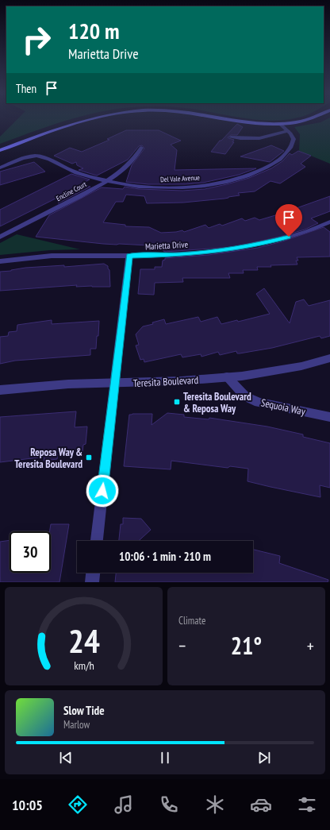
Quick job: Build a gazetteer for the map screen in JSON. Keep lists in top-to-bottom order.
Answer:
{
  "streets": {
    "street": [
      "Del Vale Avenue",
      "Encline Court",
      "Marietta Drive",
      "Teresita Boulevard",
      "Sequoia Way"
    ]
  },
  "crossings": [
    ["Del Vale Avenue", "Encline Court"],
    ["Teresita Boulevard", "Sequoia Way"]
  ],
  "places": {
    "transit": ["Teresita Boulevard & Reposa Way", "Reposa Way & Teresita Boulevard"]
  },
  "page": {
    "turn": ["120 m", "Marietta Drive"],
    "then": "Then",
    "limit": "30",
    "trip": "10:06 · 1 min · 210 m",
    "tile": "Climate",
    "heat": ["−", "21°", "+"],
    "song": ["Slow Tide", "Marlow"],
    "tabs": "10:05",
    "gauge": ["24", "km/h"]
  }
}
